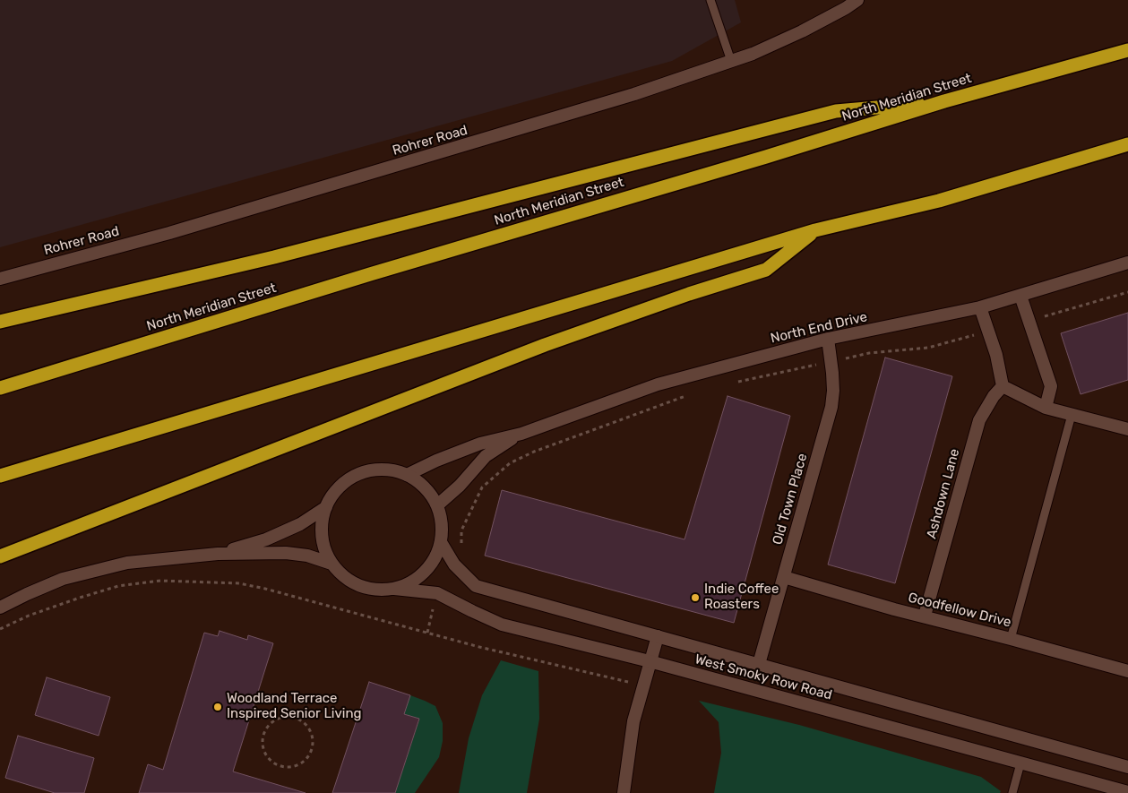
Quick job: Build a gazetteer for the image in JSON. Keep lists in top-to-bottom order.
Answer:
{
  "streets": {
    "highway": ["North Meridian Street"],
    "street": [
      "Rohrer Road",
      "North End Drive",
      "Ashdown Lane",
      "Old Town Place",
      "Goodfellow Drive",
      "West Smoky Row Road"
    ]
  },
  "crossings": [
    ["North End Drive", "Old Town Place"],
    ["North End Drive", "West Smoky Row Road"],
    ["Ashdown Lane", "Goodfellow Drive"],
    ["Old Town Place", "Goodfellow Drive"],
    ["Old Town Place", "West Smoky Row Road"]
  ],
  "places": ["Indie Coffee Roasters", "Woodland Terrace Inspired Senior Living"]
}
